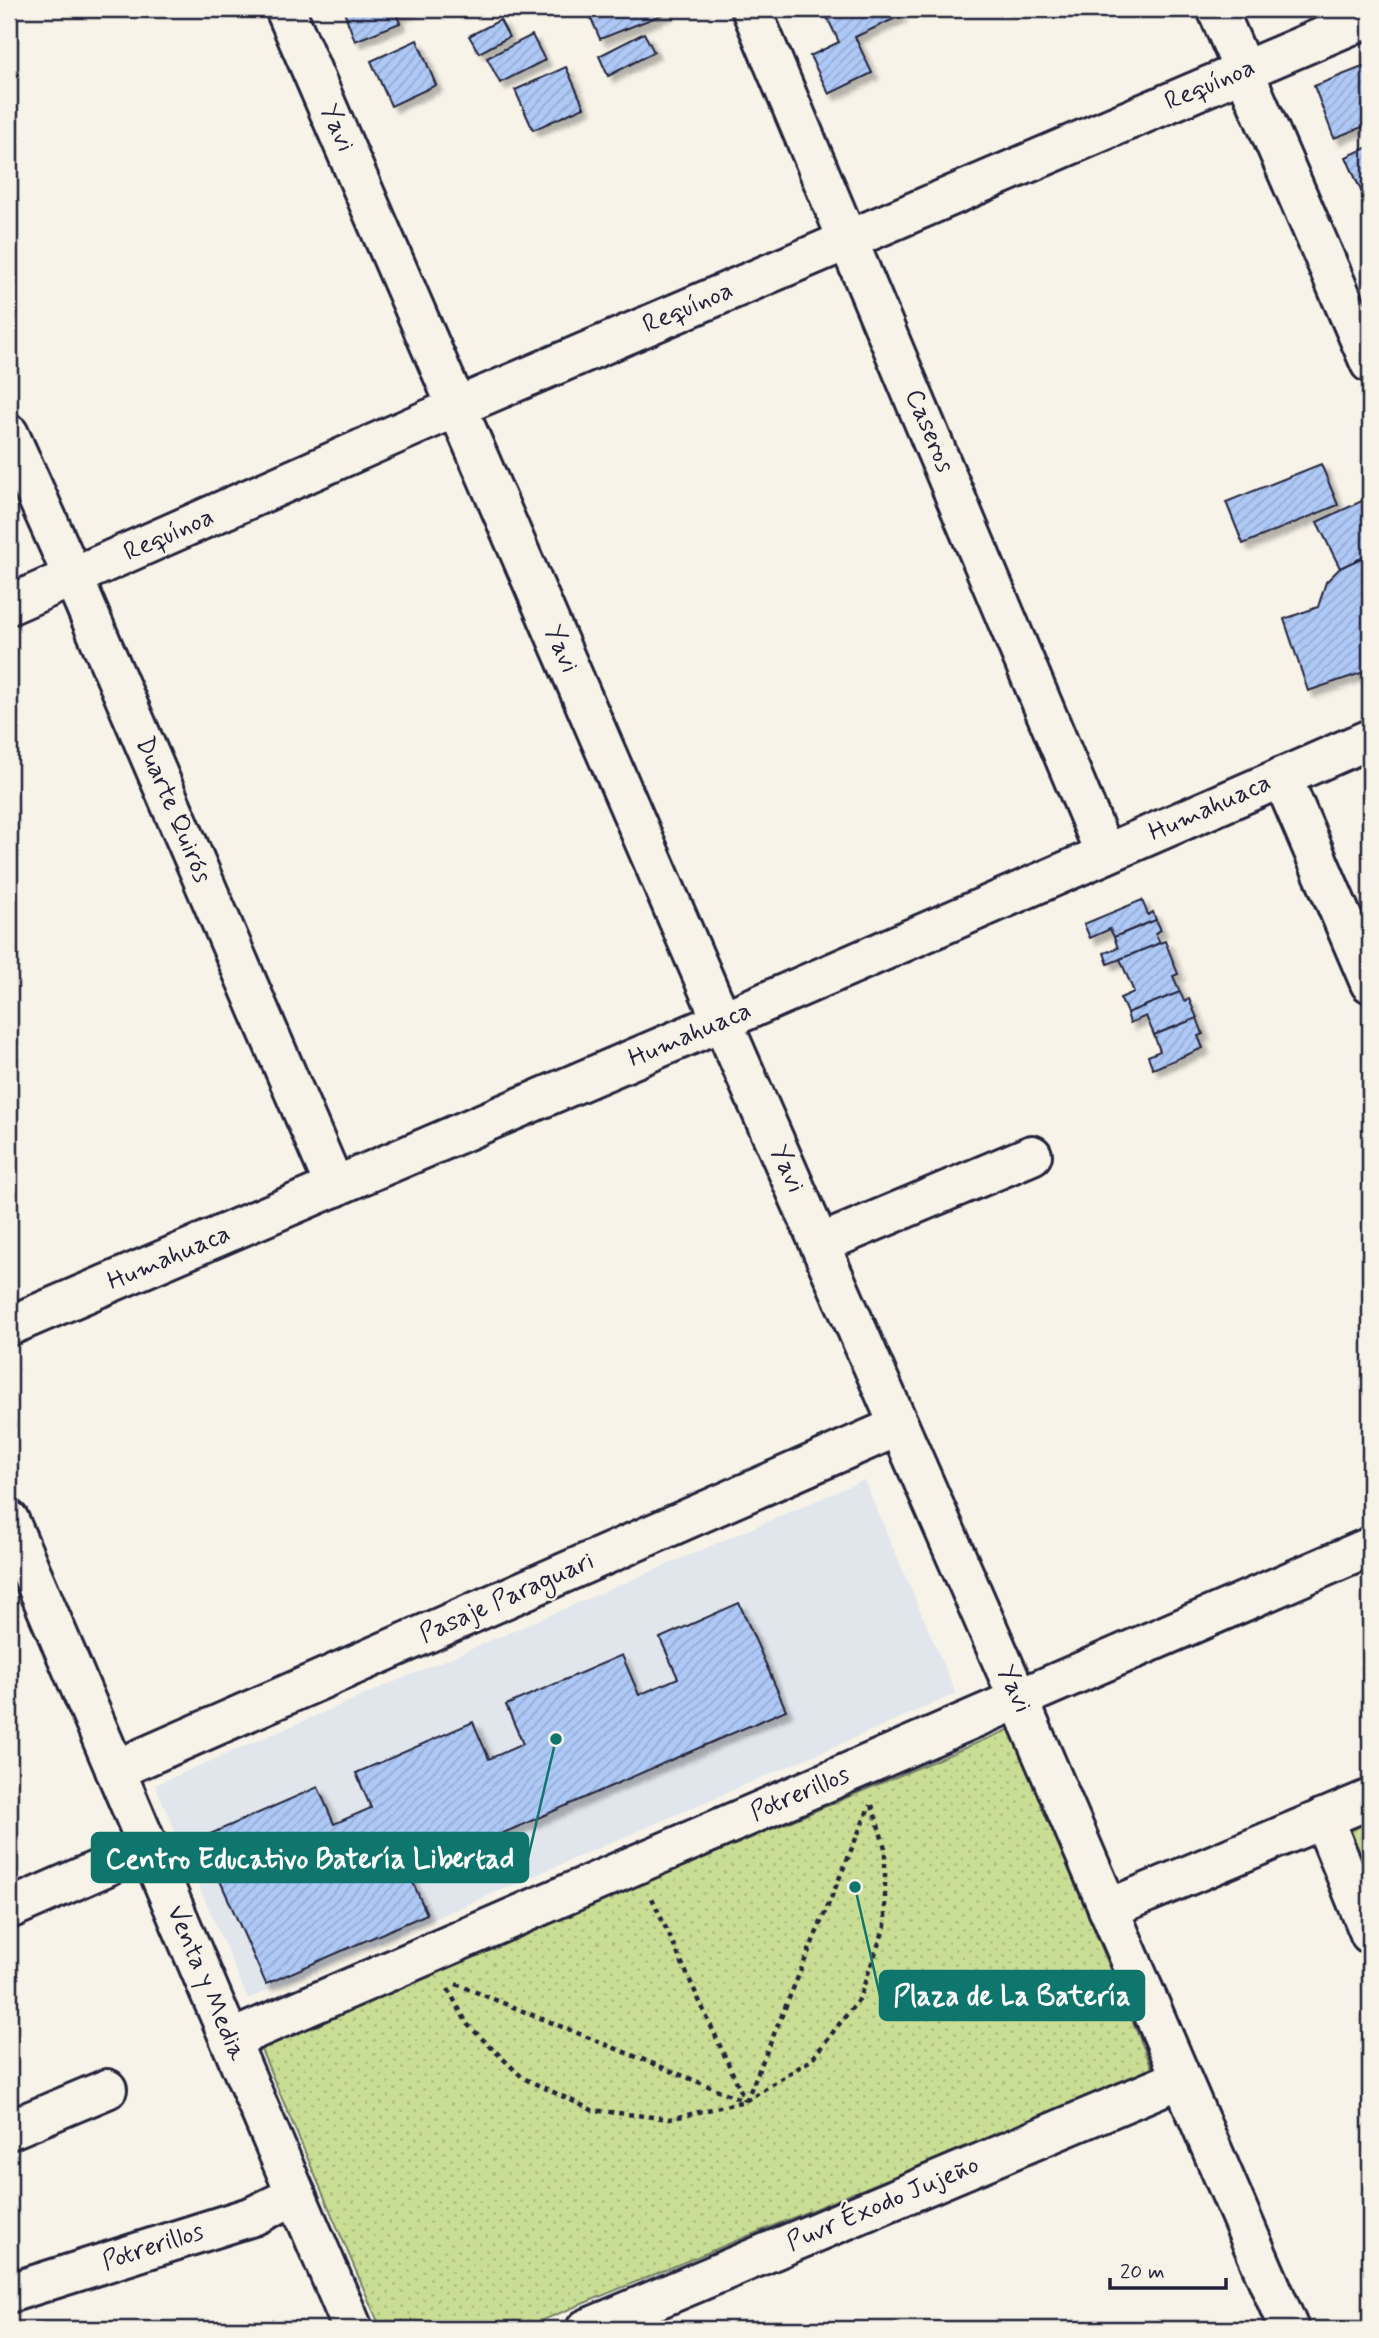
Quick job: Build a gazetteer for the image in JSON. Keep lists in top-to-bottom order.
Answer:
{
  "streets": {
    "street": [
      "Requínoa",
      "Yavi",
      "Caseros",
      "Humahuaca",
      "Duarte Quirós",
      "Pasaje Paraguari",
      "Potrerillos",
      "Venta y Media",
      "Puvr Éxodo Jujeño"
    ]
  },
  "crossings": [
    ["Requínoa", "Yavi"],
    ["Requínoa", "Caseros"],
    ["Requínoa", "Duarte Quirós"],
    ["Yavi", "Humahuaca"],
    ["Yavi", "Pasaje Paraguari"],
    ["Yavi", "Potrerillos"],
    ["Yavi", "Puvr Éxodo Jujeño"],
    ["Caseros", "Humahuaca"],
    ["Humahuaca", "Duarte Quirós"],
    ["Pasaje Paraguari", "Venta y Media"],
    ["Potrerillos", "Venta y Media"]
  ],
  "places": ["Centro Educativo Batería Libertad", "Plaza de La Batería"],
  "scale_bar": "20 m"
}
